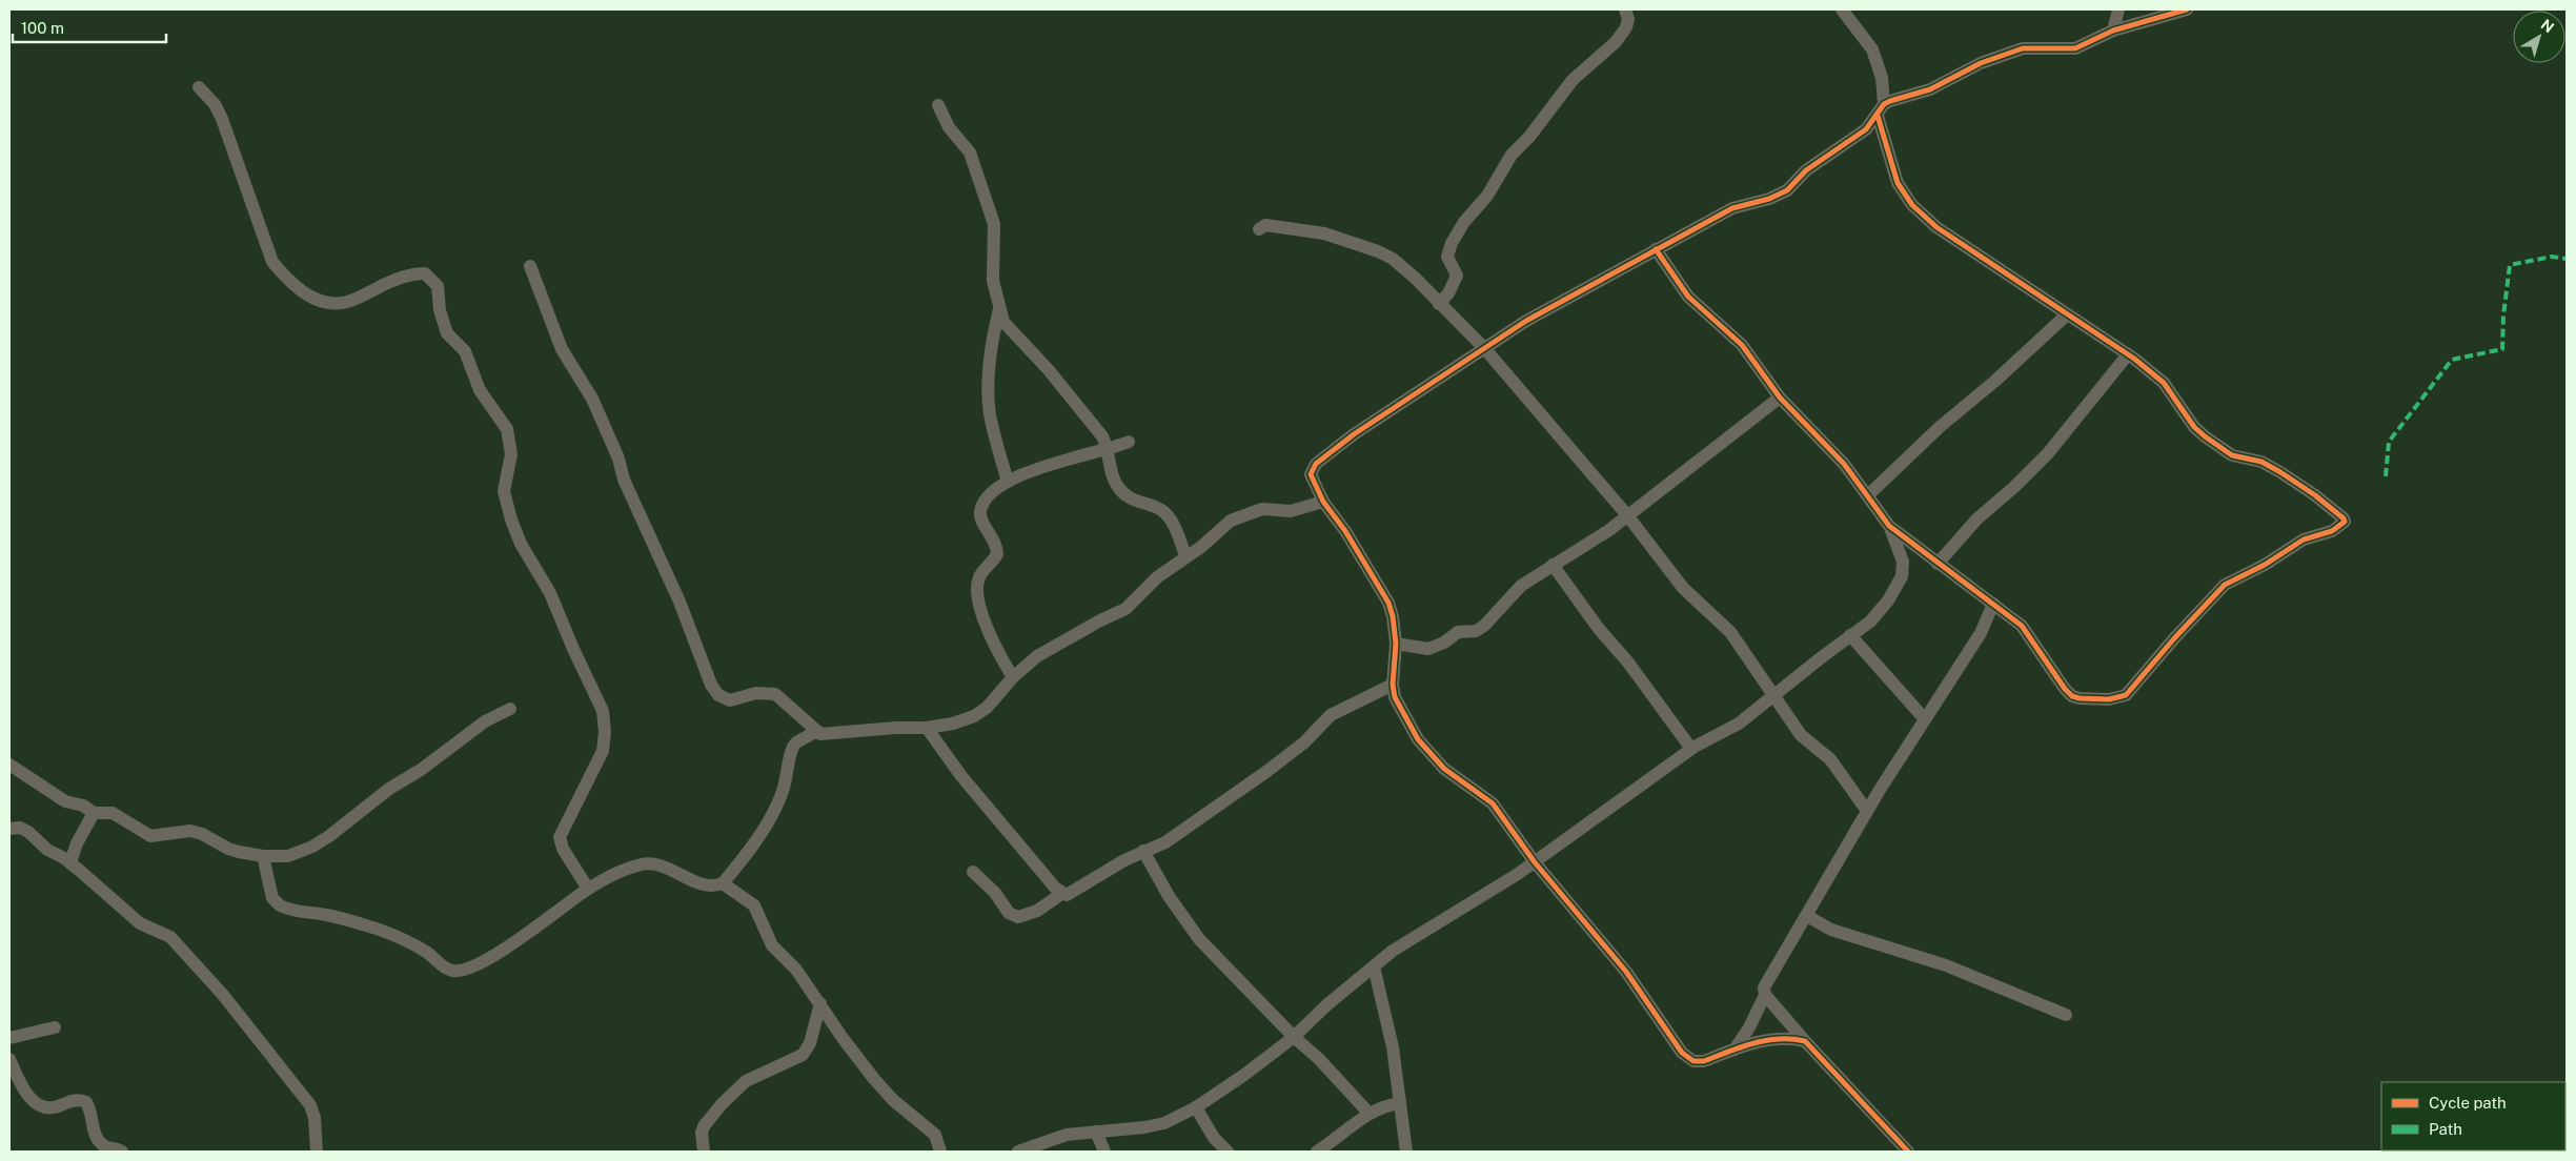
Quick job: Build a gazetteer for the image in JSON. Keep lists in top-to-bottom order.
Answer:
{
  "legend": ["Cycle path", "Path"],
  "scale_bar": "100 m",
  "north": "top right"
}
